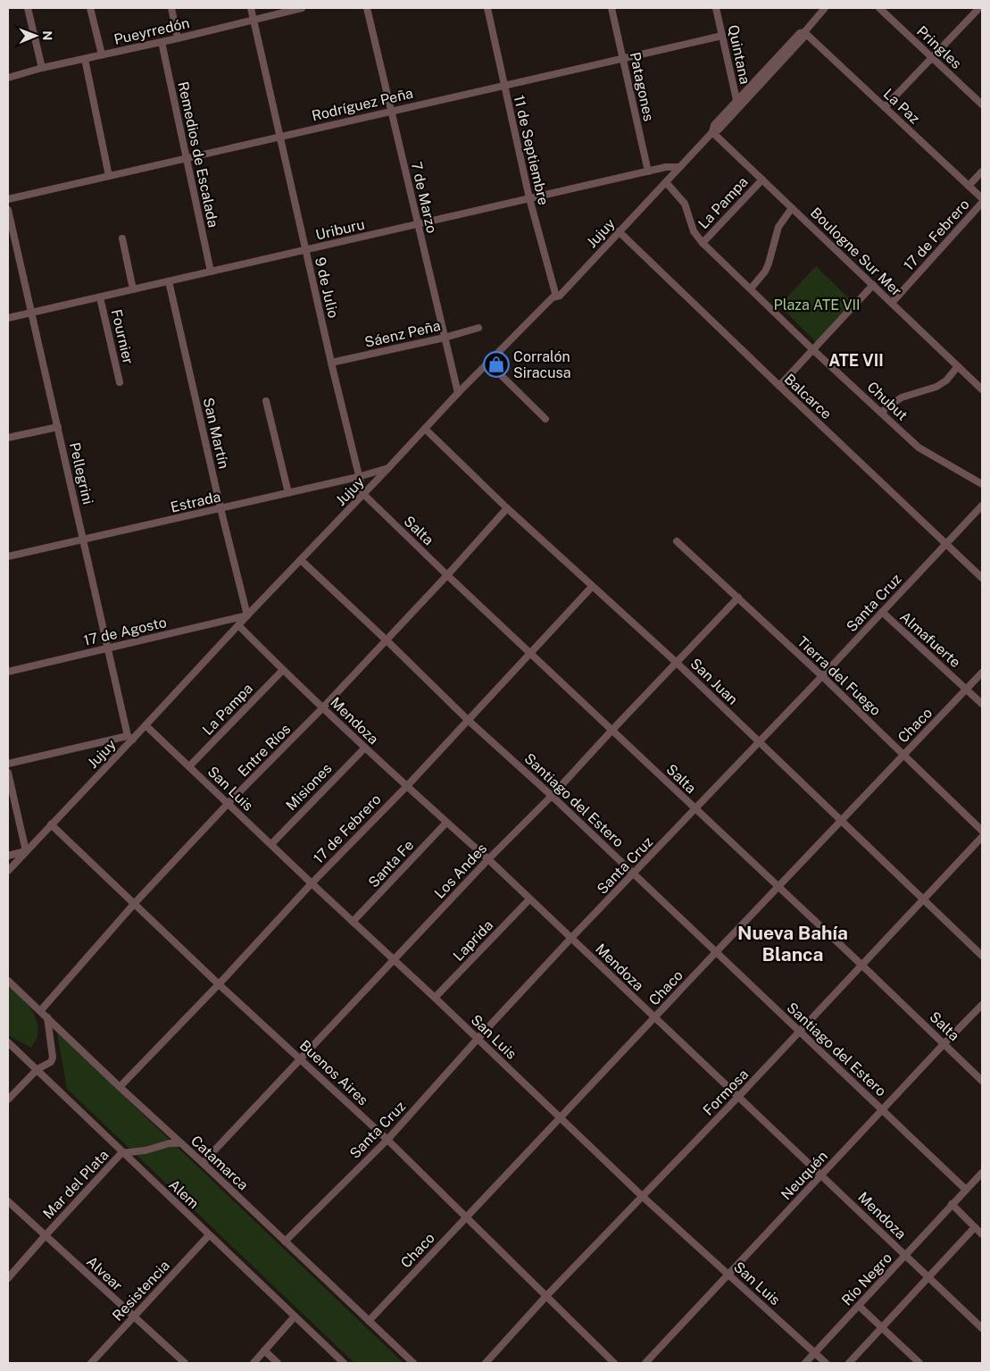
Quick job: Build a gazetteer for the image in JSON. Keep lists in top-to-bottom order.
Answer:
{
  "streets": {
    "street": [
      "Pueyrredón",
      "Pringles",
      "Quintana",
      "Patagones",
      "Rodríguez Peña",
      "La Paz",
      "11 de Septiembre",
      "Remedios de Escalada",
      "7 de Marzo",
      "La Pampa",
      "Uriburu",
      "Jujuy",
      "17 de Febrero",
      "Boulogne Sur Mer",
      "9 de Julio",
      "Sáenz Peña",
      "Fournier",
      "Balcarce",
      "Chubut",
      "San Martín",
      "Pellegrini",
      "Estrada",
      "Salta",
      "Santa Cruz",
      "17 de Agosto",
      "Almafuerte",
      "Tierra del Fuego",
      "San Juan",
      "Mendoza",
      "Chaco",
      "Entre Ríos",
      "Misiones",
      "San Luis",
      "Santiago del Estero",
      "Santa Fe",
      "Los Andes",
      "Laprida",
      "Buenos Aires",
      "Formosa",
      "Catamarca",
      "Neuquén",
      "Mar del Plata",
      "Alem",
      "Alvear",
      "Río Negro",
      "Resistencia"
    ]
  },
  "crossings": [
    ["Pueyrredón", "Remedios de Escalada"],
    ["Pueyrredón", "9 de Julio"],
    ["Quintana", "Rodríguez Peña"],
    ["Quintana", "Jujuy"],
    ["Patagones", "Rodríguez Peña"],
    ["Patagones", "Uriburu"],
    ["Rodríguez Peña", "11 de Septiembre"],
    ["Rodríguez Peña", "Remedios de Escalada"],
    ["Rodríguez Peña", "7 de Marzo"],
    ["Rodríguez Peña", "9 de Julio"],
    ["La Paz", "Jujuy"],
    ["La Paz", "17 de Febrero"],
    ["11 de Septiembre", "Uriburu"],
    ["11 de Septiembre", "Jujuy"],
    ["Remedios de Escalada", "Uriburu"],
    ["7 de Marzo", "Uriburu"],
    ["7 de Marzo", "Jujuy"],
    ["7 de Marzo", "Sáenz Peña"],
    ["La Pampa", "Boulogne Sur Mer"],
    ["La Pampa", "Chubut"],
    ["La Pampa", "Mendoza"],
    ["La Pampa", "San Luis"],
    ["Uriburu", "Jujuy"],
    ["Uriburu", "9 de Julio"],
    ["Uriburu", "Fournier"],
    ["Uriburu", "San Martín"],
    ["Uriburu", "Pellegrini"],
    ["Jujuy", "Boulogne Sur Mer"],
    ["Jujuy", "9 de Julio"],
    ["Jujuy", "Balcarce"],
    ["Jujuy", "Chubut"],
    ["Jujuy", "San Martín"],
    ["Jujuy", "Pellegrini"],
    ["Jujuy", "Estrada"],
    ["Jujuy", "Salta"],
    ["Jujuy", "17 de Agosto"],
    ["Jujuy", "San Juan"],
    ["Jujuy", "Mendoza"],
    ["Jujuy", "San Luis"],
    ["Jujuy", "Santiago del Estero"],
    ["Jujuy", "Buenos Aires"],
    ["17 de Febrero", "Boulogne Sur Mer"],
    ["17 de Febrero", "Salta"],
    ["17 de Febrero", "San Juan"],
    ["17 de Febrero", "Mendoza"],
    ["17 de Febrero", "San Luis"],
    ["17 de Febrero", "Santiago del Estero"],
    ["17 de Febrero", "Buenos Aires"],
    ["17 de Febrero", "Catamarca"],
    ["9 de Julio", "Sáenz Peña"],
    ["9 de Julio", "Estrada"],
    ["9 de Julio", "Salta"],
    ["Balcarce", "Santa Cruz"],
    ["San Martín", "Estrada"],
    ["San Martín", "17 de Agosto"],
    ["Pellegrini", "Estrada"],
    ["Pellegrini", "17 de Agosto"],
    ["Salta", "Santa Cruz"],
    ["Salta", "Chaco"],
    ["Salta", "Entre Ríos"],
    ["Salta", "Los Andes"],
    ["Salta", "Formosa"],
    ["Salta", "Neuquén"],
    ["Santa Cruz", "Almafuerte"],
    ["Santa Cruz", "Tierra del Fuego"],
    ["Santa Cruz", "San Juan"],
    ["Santa Cruz", "Mendoza"],
    ["Santa Cruz", "San Luis"],
    ["Santa Cruz", "Santiago del Estero"],
    ["Santa Cruz", "Buenos Aires"],
    ["Santa Cruz", "Catamarca"],
    ["Almafuerte", "Chaco"],
    ["Tierra del Fuego", "Chaco"],
    ["Tierra del Fuego", "Los Andes"],
    ["San Juan", "Chaco"],
    ["San Juan", "Entre Ríos"],
    ["San Juan", "Los Andes"],
    ["San Juan", "Formosa"],
    ["Mendoza", "Chaco"],
    ["Mendoza", "Entre Ríos"],
    ["Mendoza", "Misiones"],
    ["Mendoza", "Santa Fe"],
    ["Mendoza", "Los Andes"],
    ["Mendoza", "Laprida"],
    ["Mendoza", "Formosa"],
    ["Mendoza", "Neuquén"],
    ["Mendoza", "Río Negro"],
    ["Chaco", "San Luis"],
    ["Chaco", "Santiago del Estero"],
    ["Chaco", "Buenos Aires"],
    ["Chaco", "Catamarca"],
    ["Entre Ríos", "San Luis"],
    ["Entre Ríos", "Santiago del Estero"],
    ["Entre Ríos", "Buenos Aires"],
    ["Entre Ríos", "Catamarca"],
    ["Misiones", "San Luis"],
    ["San Luis", "Santa Fe"],
    ["San Luis", "Los Andes"],
    ["San Luis", "Laprida"],
    ["San Luis", "Formosa"],
    ["San Luis", "Neuquén"],
    ["San Luis", "Río Negro"],
    ["Santiago del Estero", "Los Andes"],
    ["Santiago del Estero", "Formosa"],
    ["Santiago del Estero", "Neuquén"],
    ["Santiago del Estero", "Río Negro"],
    ["Los Andes", "Buenos Aires"],
    ["Los Andes", "Catamarca"],
    ["Buenos Aires", "Formosa"],
    ["Catamarca", "Mar del Plata"],
    ["Mar del Plata", "Alem"],
    ["Mar del Plata", "Alvear"],
    ["Alem", "Resistencia"],
    ["Alvear", "Resistencia"]
  ],
  "districts": ["ATE VII", "Nueva Bahía Blanca"],
  "parks": ["Plaza ATE VII"],
  "places": {
    "shop": ["Corralón Siracusa"]
  },
  "north": "right"
}
